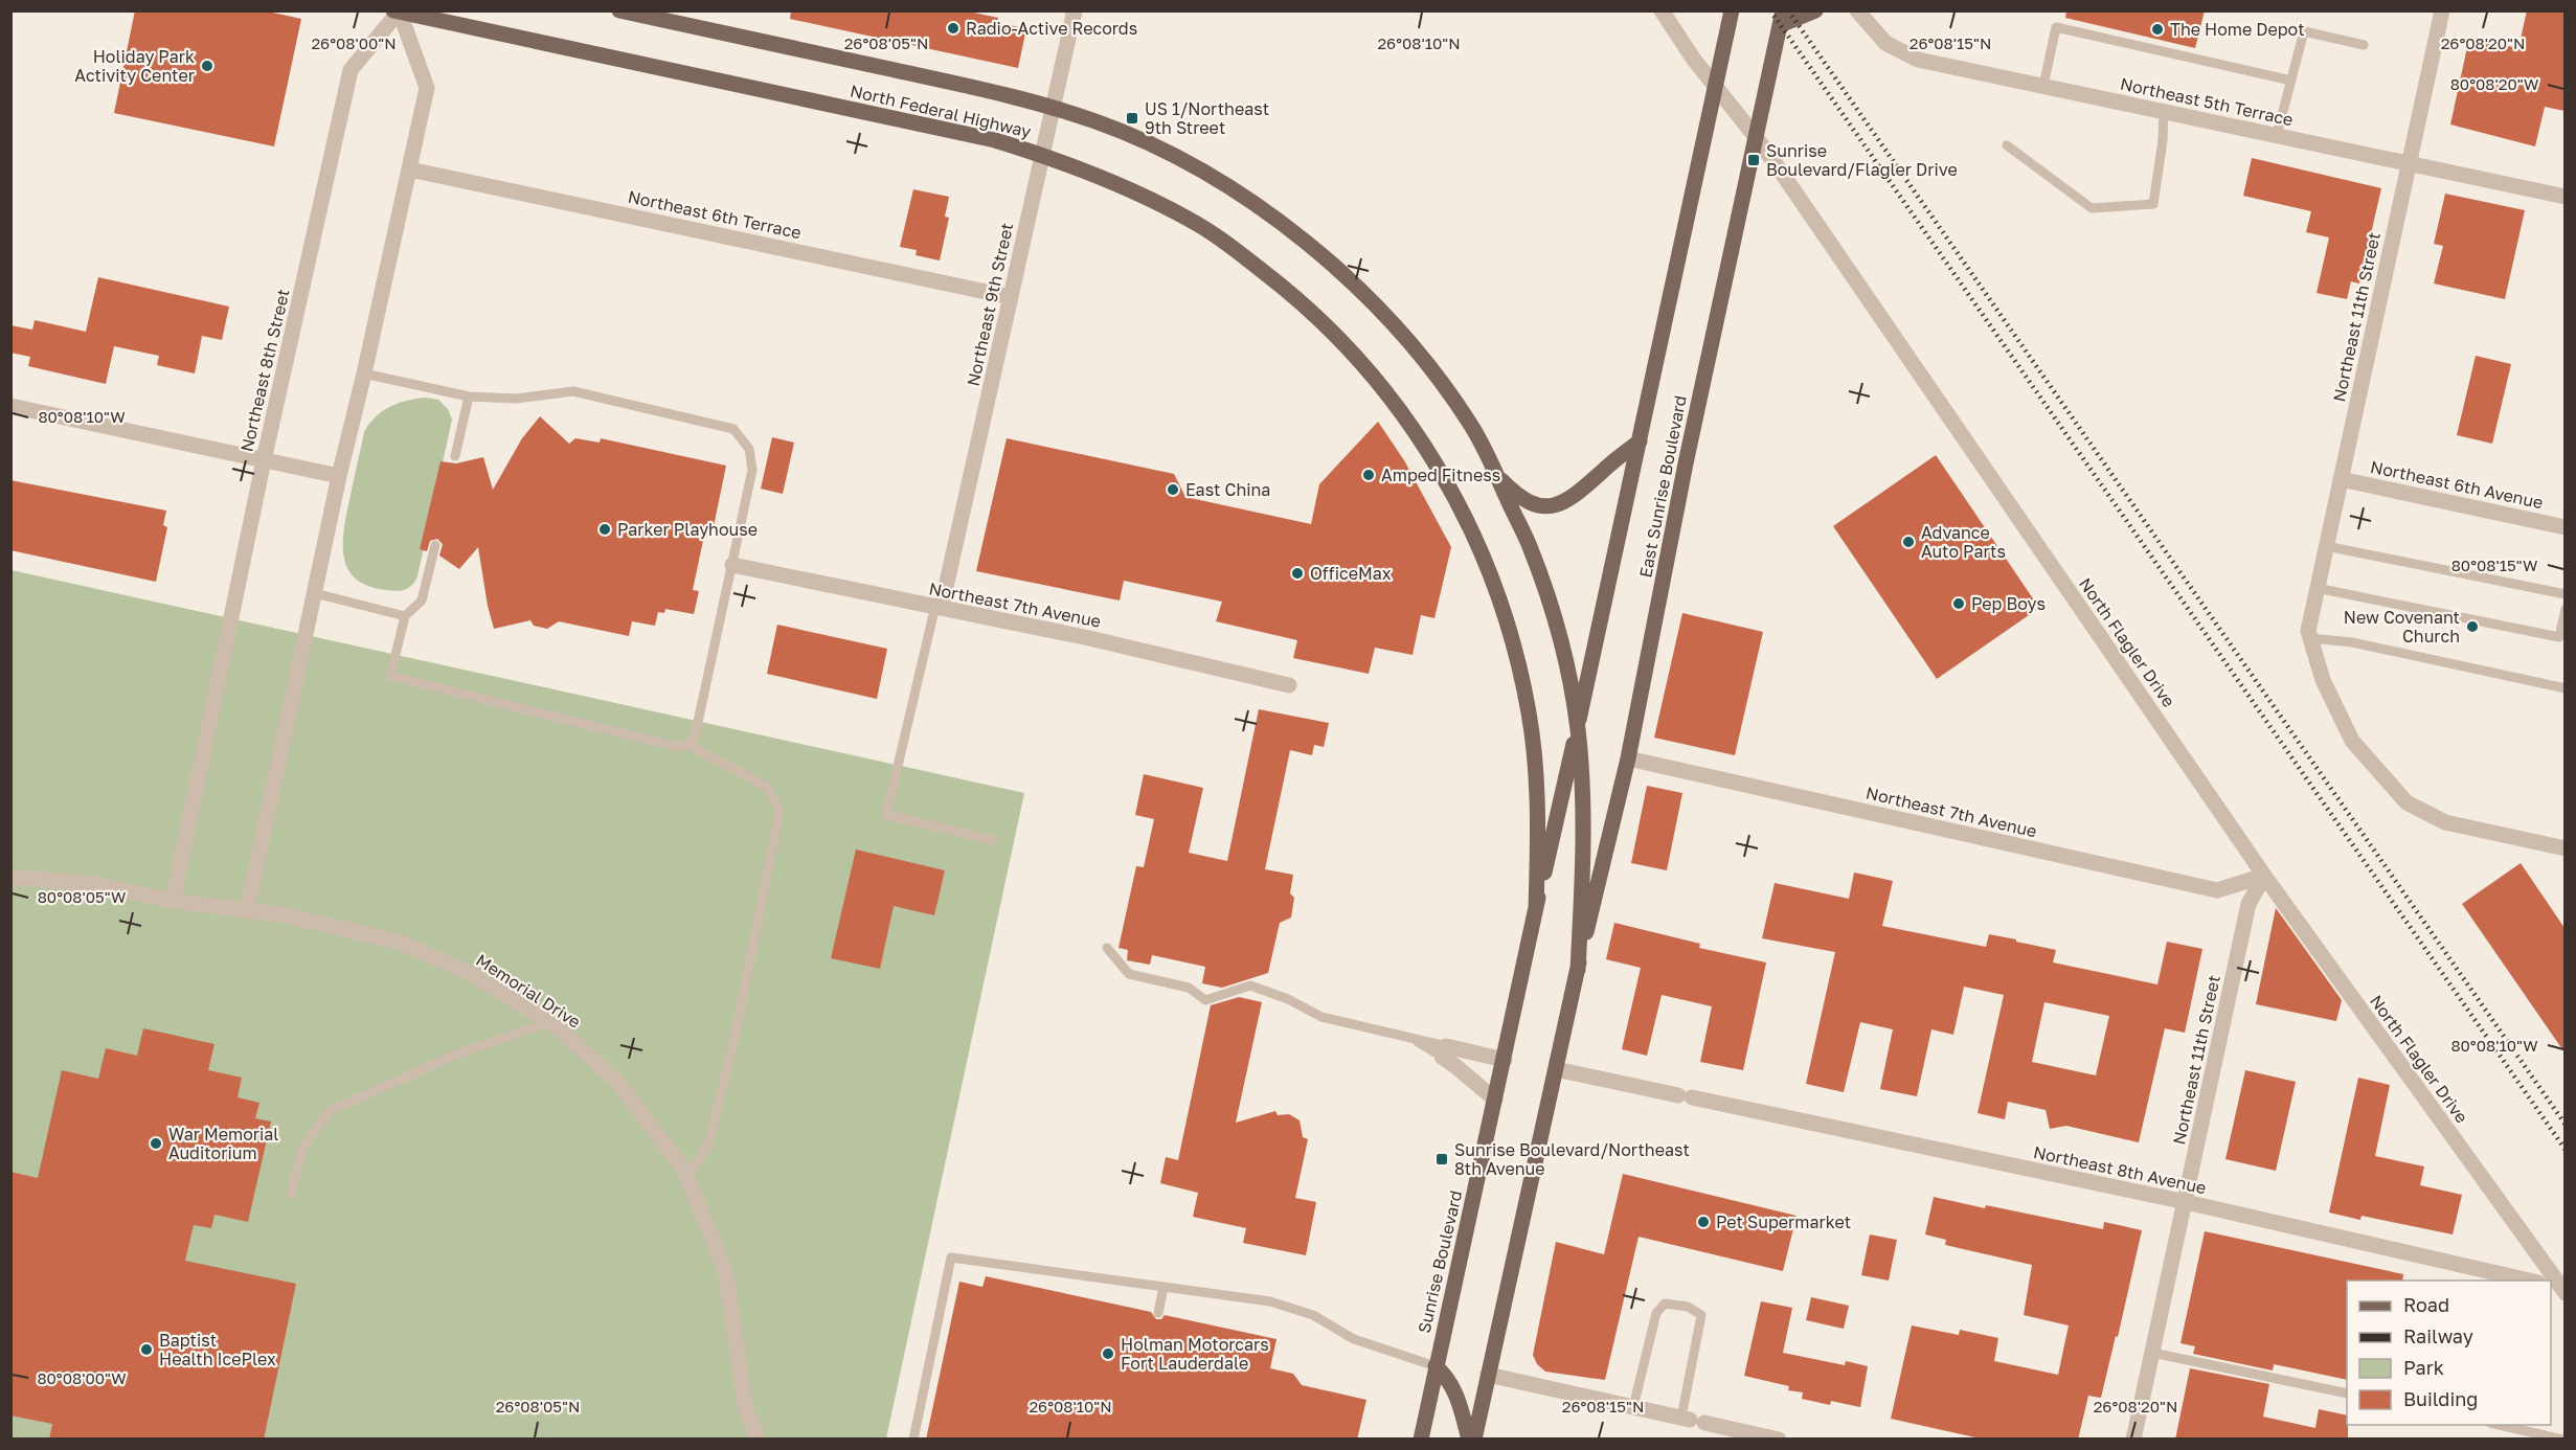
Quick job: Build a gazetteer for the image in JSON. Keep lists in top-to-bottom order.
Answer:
{
  "streets": {
    "main road": ["North Federal Highway", "East Sunrise Boulevard", "Sunrise Boulevard"],
    "street": [
      "Northeast 5th Terrace",
      "Northeast 6th Terrace",
      "Northeast 9th Street",
      "Northeast 11th Street",
      "Northeast 8th Street",
      "Northeast 6th Avenue",
      "Northeast 7th Avenue",
      "North Flagler Drive",
      "Memorial Drive",
      "Northeast 8th Avenue"
    ]
  },
  "crossings": [
    ["Northeast 5th Terrace", "Northeast 11th Street"],
    ["North Federal Highway", "Northeast 9th Street"],
    ["North Federal Highway", "Northeast 8th Street"],
    ["North Federal Highway", "East Sunrise Boulevard"],
    ["North Federal Highway", "Sunrise Boulevard"],
    ["Northeast 6th Terrace", "Northeast 9th Street"],
    ["Northeast 9th Street", "Northeast 7th Avenue"],
    ["Northeast 11th Street", "Northeast 6th Avenue"],
    ["Northeast 11th Street", "Northeast 7th Avenue"],
    ["Northeast 11th Street", "North Flagler Drive"],
    ["Northeast 11th Street", "Northeast 8th Avenue"],
    ["Northeast 8th Street", "Memorial Drive"],
    ["East Sunrise Boulevard", "Northeast 7th Avenue"],
    ["East Sunrise Boulevard", "North Flagler Drive"],
    ["East Sunrise Boulevard", "Sunrise Boulevard"],
    ["Northeast 7th Avenue", "North Flagler Drive"]
  ],
  "places": {
    "other": [
      "Radio-Active Records",
      "The Home Depot",
      "Holiday Park Activity Center",
      "Amped Fitness",
      "East China",
      "Parker Playhouse",
      "Advance Auto Parts",
      "OfficeMax",
      "Pep Boys",
      "New Covenant Church",
      "War Memorial Auditorium",
      "Pet Supermarket",
      "Baptist Health IcePlex",
      "Holman Motorcars Fort Lauderdale"
    ],
    "transit": ["US 1/Northeast 9th Street", "Sunrise Boulevard/Flagler Drive", "Sunrise Boulevard/Northeast 8th Avenue"]
  },
  "legend": [
    "Road",
    "Railway",
    "Park",
    "Building"
  ],
  "coordinates": [
    "26°08'05\"N",
    "26°08'10\"N",
    "26°08'15\"N",
    "26°08'20\"N",
    "26°08'00\"N",
    "80°08'20\"W",
    "80°08'10\"W",
    "80°08'15\"W",
    "80°08'05\"W",
    "80°08'00\"W"
  ]
}
